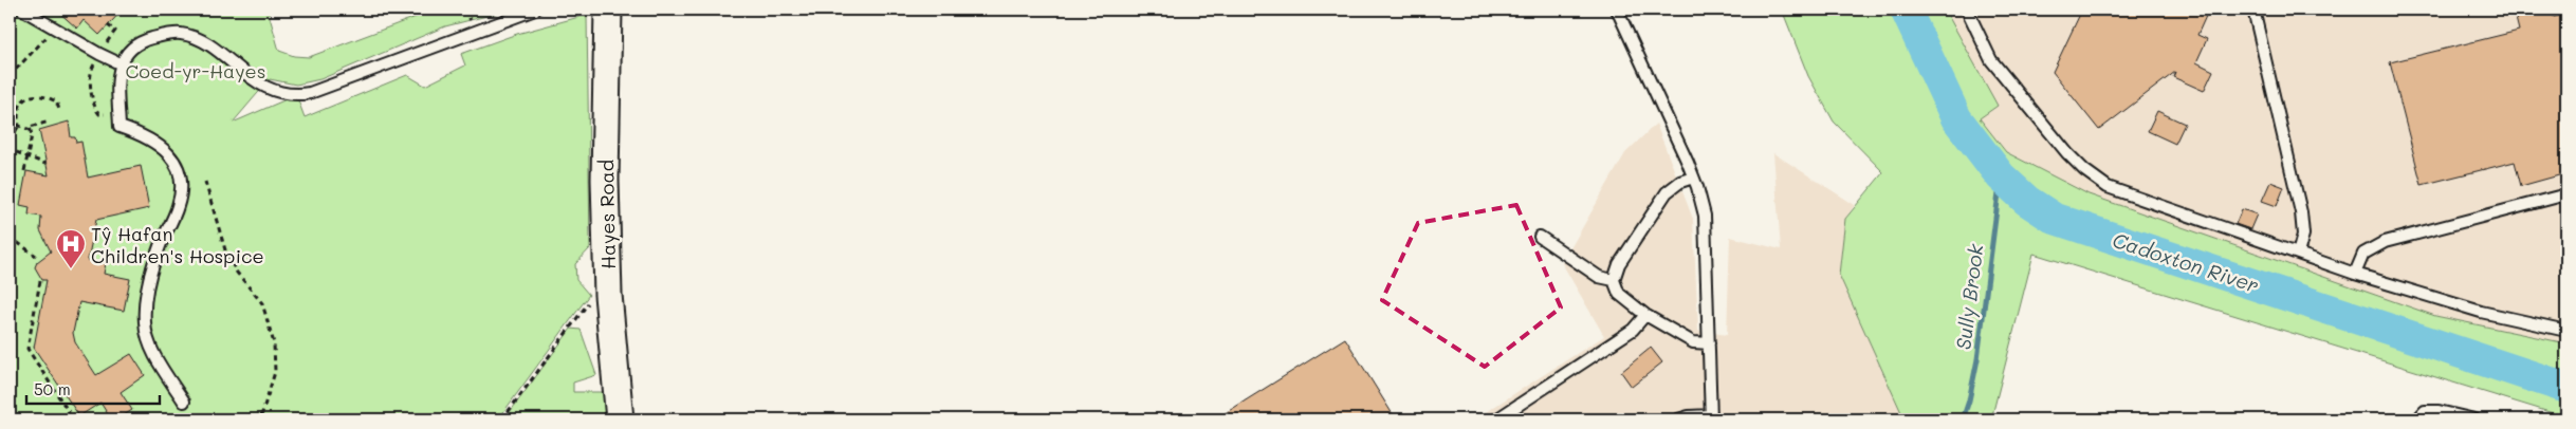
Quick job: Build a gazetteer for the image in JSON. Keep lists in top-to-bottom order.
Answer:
{
  "streets": {
    "street": ["Hayes Road"]
  },
  "water": ["Cadoxton River", "Sully Brook"],
  "parks": ["Coed-yr-Hayes"],
  "places": {
    "hospital": ["Tŷ Hafan Children's Hospice"]
  },
  "scale_bar": "50 m"
}
